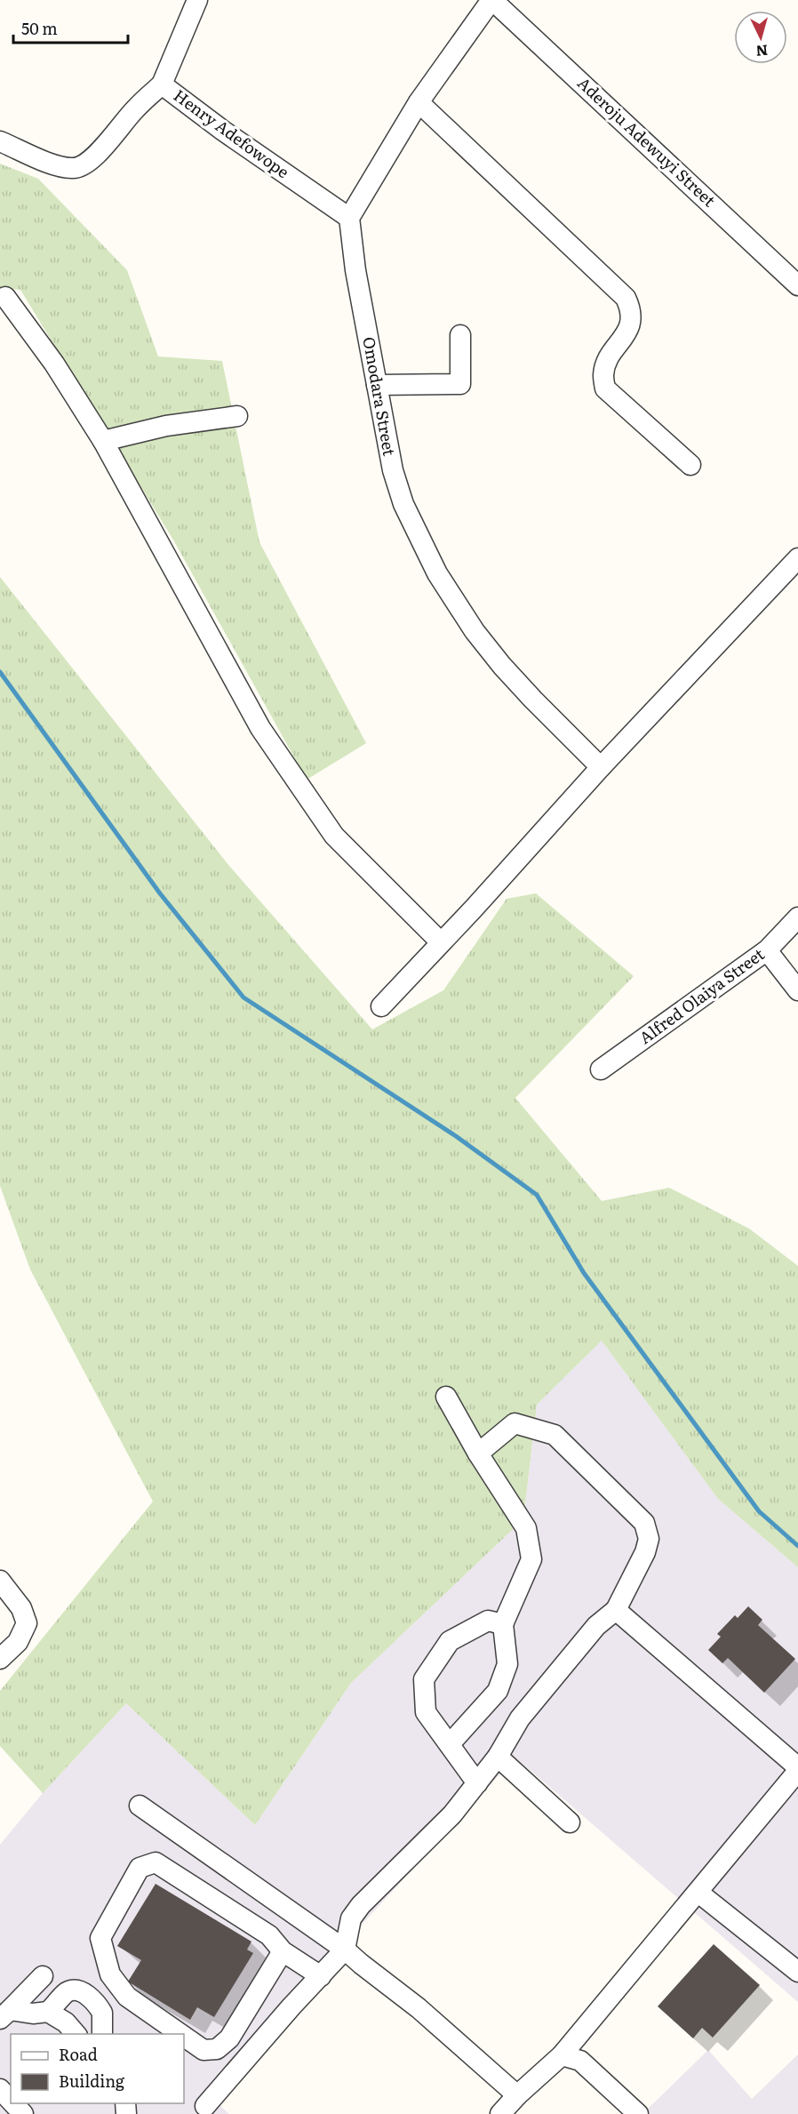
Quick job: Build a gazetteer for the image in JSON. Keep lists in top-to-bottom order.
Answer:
{
  "streets": {
    "street": [
      "Henry Adefowope",
      "Aderoju Adewuyi Street",
      "Omodara Street",
      "Alfred Olaiya Street"
    ]
  },
  "crossings": [
    ["Henry Adefowope", "Omodara Street"]
  ],
  "legend": ["Road", "Building"],
  "scale_bar": "50 m",
  "north": "bottom"
}
